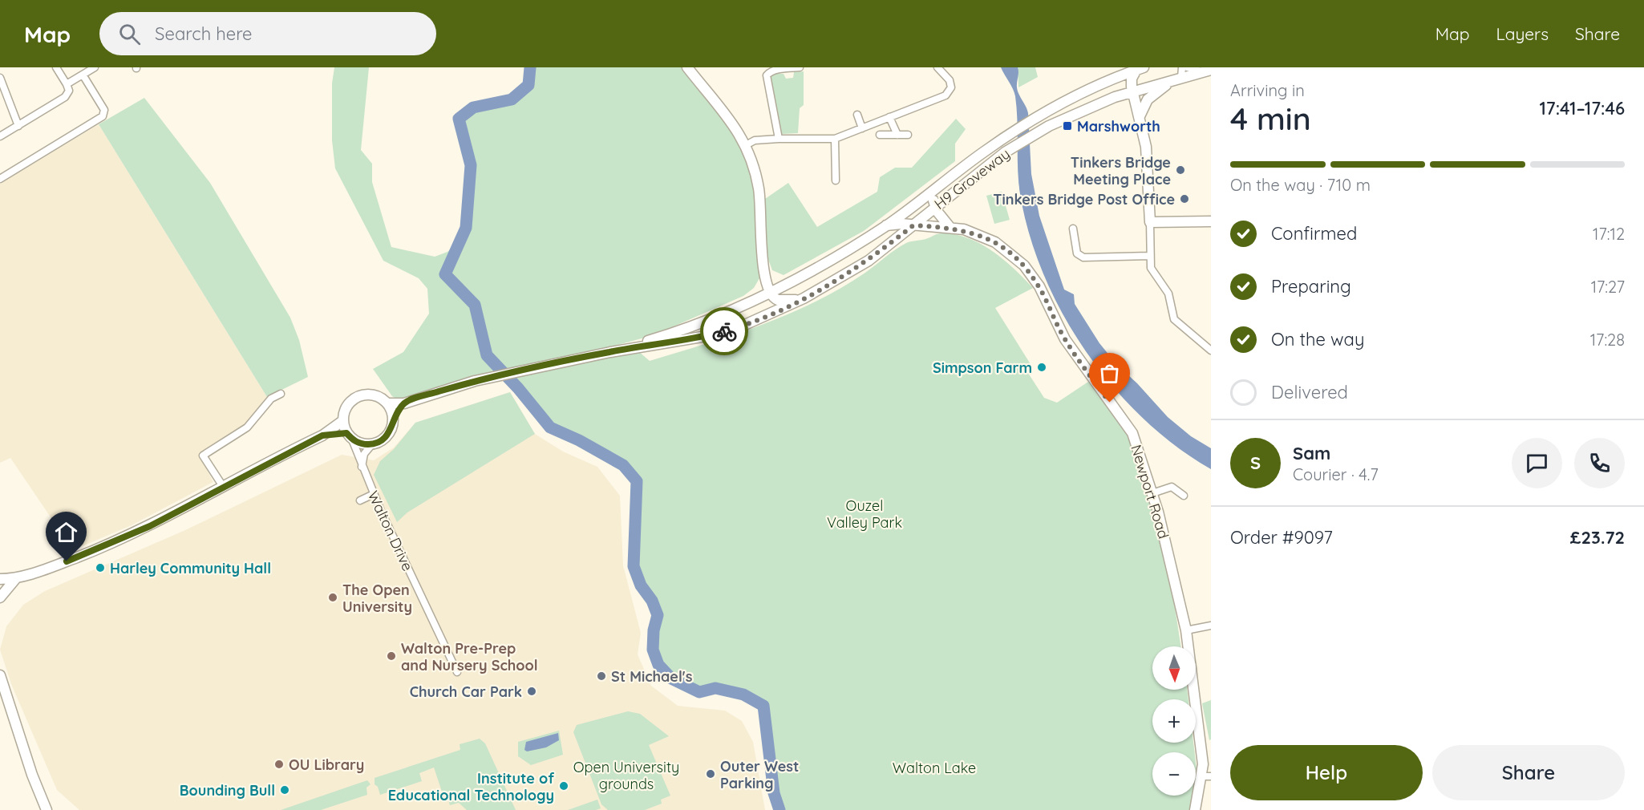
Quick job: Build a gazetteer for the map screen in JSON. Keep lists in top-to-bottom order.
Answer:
{
  "streets": {
    "street": ["H9 Groveway", "Newport Road", "Walton Drive"]
  },
  "crossings": [
    ["H9 Groveway", "Newport Road"],
    ["H9 Groveway", "Walton Drive"]
  ],
  "parks": ["Ouzel Valley Park", "Open University grounds", "Walton Lake"],
  "places": {
    "transit": ["Marshworth"],
    "other": [
      "Tinkers Bridge Meeting Place",
      "Tinkers Bridge Post Office",
      "Simpson Farm",
      "Harley Community Hall",
      "The Open University",
      "Walton Pre-Prep and Nursery School",
      "St Michael's",
      "Church Car Park",
      "OU Library",
      "Outer West Parking",
      "Institute of Educational Technology",
      "Bounding Bull"
    ]
  },
  "north": "bottom",
  "page": {
    "header": "Map",
    "search": "Search here",
    "nav": ["Map", "Layers", "Share"],
    "heading": ["4 min", "Arriving in", "17:41–17:46"],
    "panel": [
      "Sam",
      "Courier · 4.7",
      "Order #9097",
      "£23.72"
    ],
    "bar": "On the way · 710 m",
    "list": [
      ["Confirmed", "17:12"],
      ["Preparing", "17:27"],
      ["On the way", "17:28"],
      "Delivered"
    ],
    "round": "S",
    "map_buttons": ["+", "−"],
    "buttons": ["Help", "Share"]
  }
}
